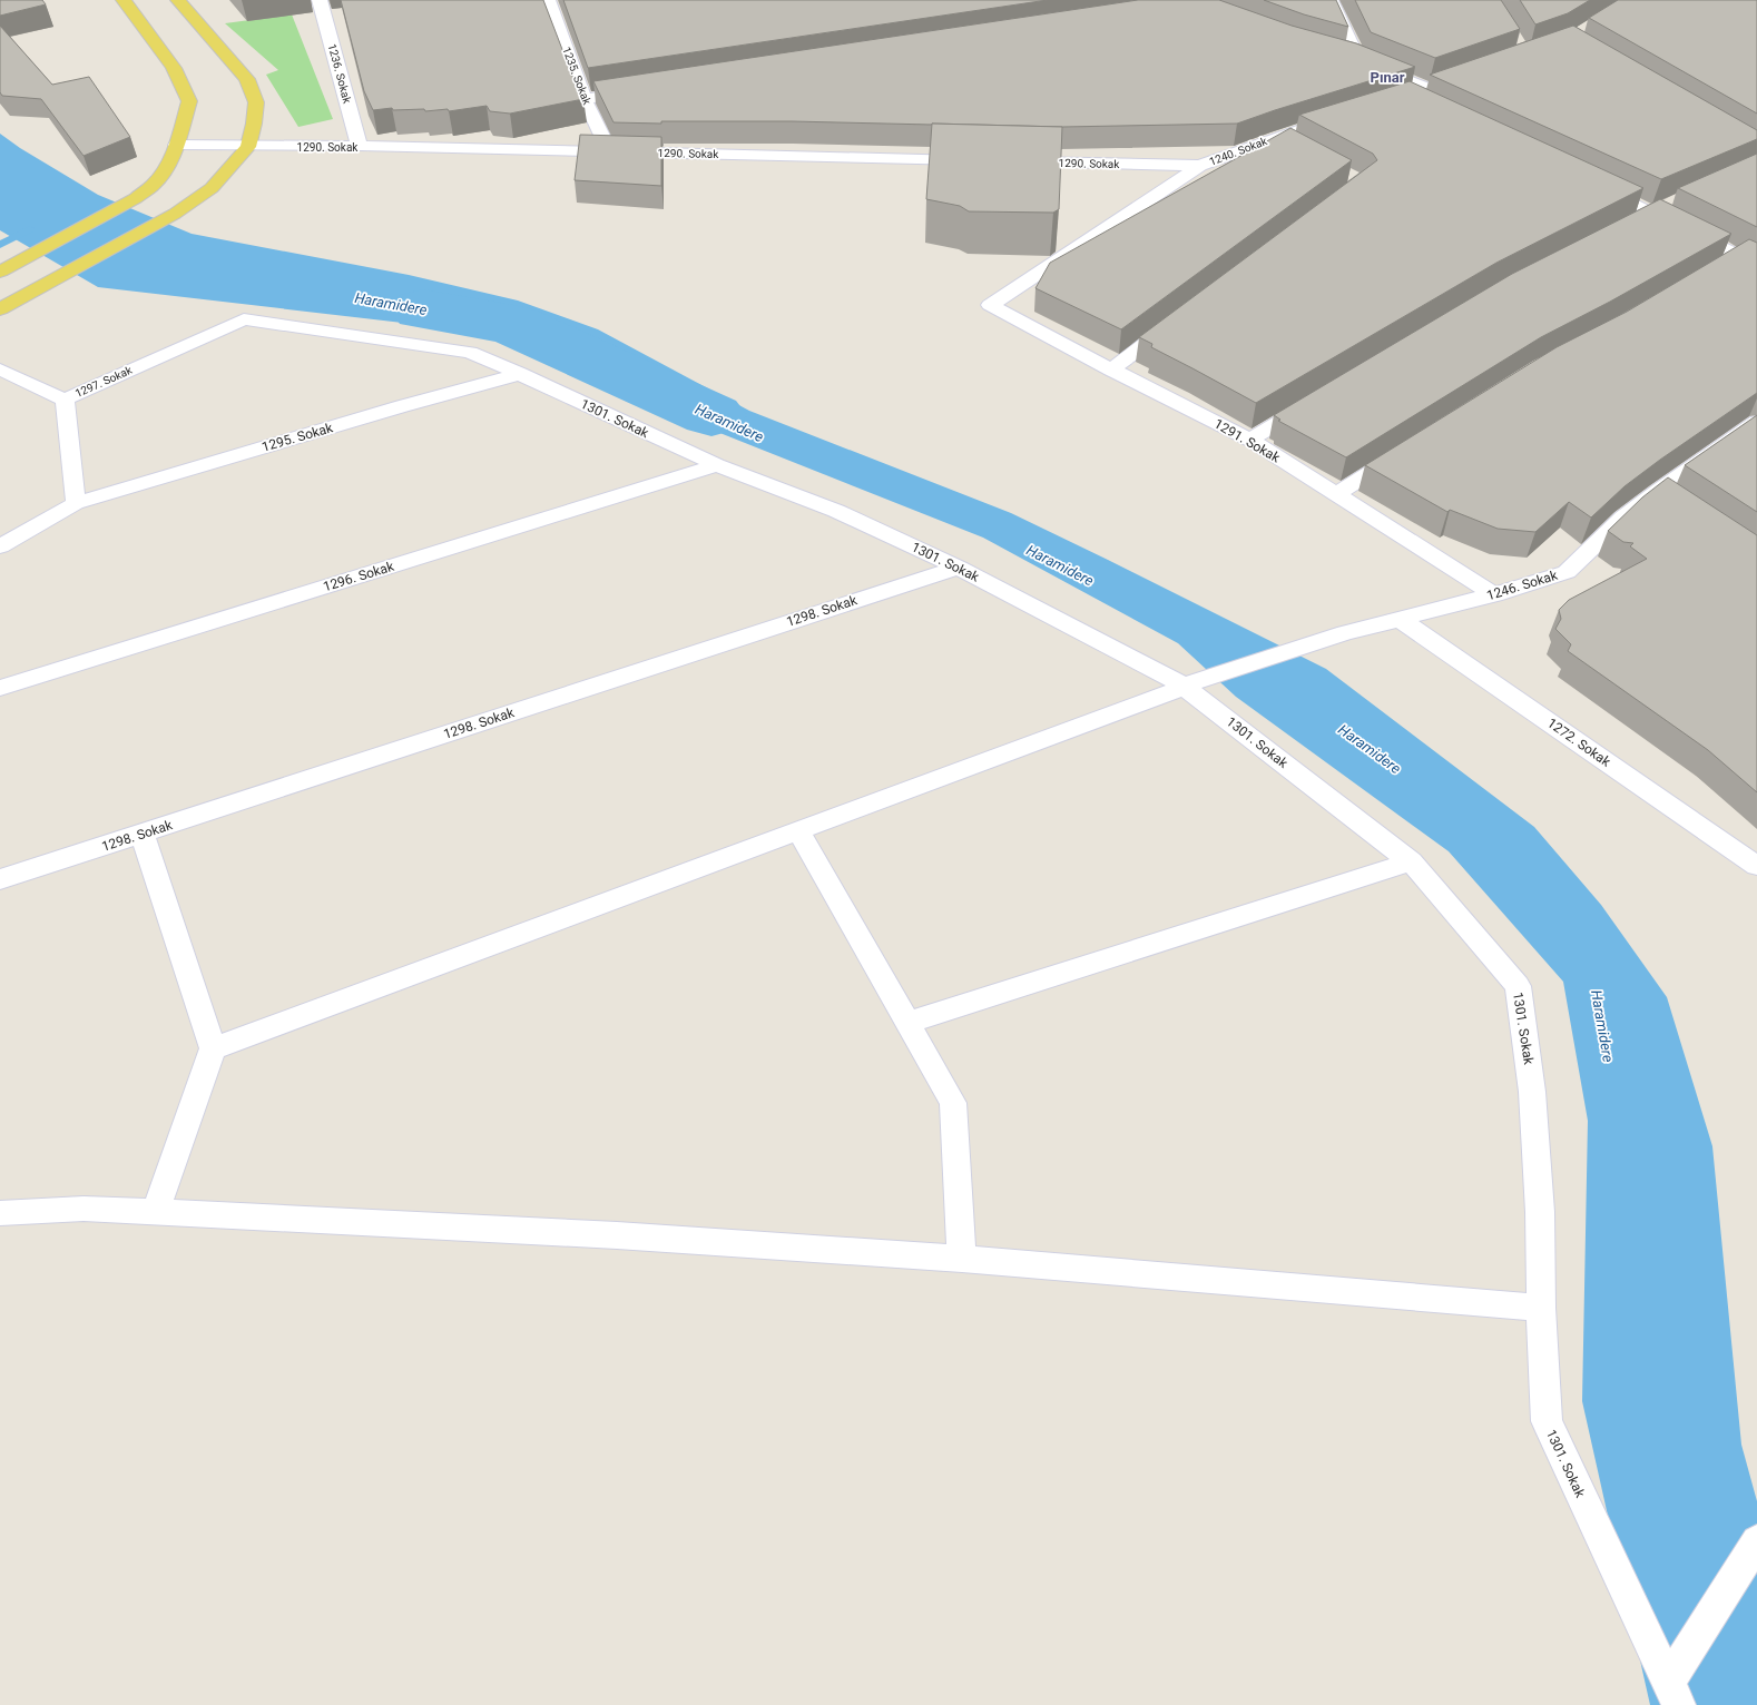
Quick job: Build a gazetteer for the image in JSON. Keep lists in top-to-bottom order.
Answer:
{
  "streets": {
    "street": [
      "1236. Sokak",
      "1235. Sokak",
      "1290. Sokak",
      "1240. Sokak",
      "1297. Sokak",
      "1301. Sokak",
      "1295. Sokak",
      "1291. Sokak",
      "1296. Sokak",
      "1246. Sokak",
      "1298. Sokak",
      "1272. Sokak"
    ]
  },
  "crossings": [
    ["1236. Sokak", "1290. Sokak"],
    ["1235. Sokak", "1290. Sokak"],
    ["1290. Sokak", "1240. Sokak"],
    ["1240. Sokak", "1291. Sokak"],
    ["1297. Sokak", "1301. Sokak"],
    ["1297. Sokak", "1295. Sokak"],
    ["1301. Sokak", "1295. Sokak"],
    ["1301. Sokak", "1296. Sokak"],
    ["1301. Sokak", "1246. Sokak"],
    ["1301. Sokak", "1298. Sokak"],
    ["1291. Sokak", "1246. Sokak"],
    ["1246. Sokak", "1272. Sokak"]
  ],
  "districts": ["Pınar"],
  "water": ["Haramidere"]
}
